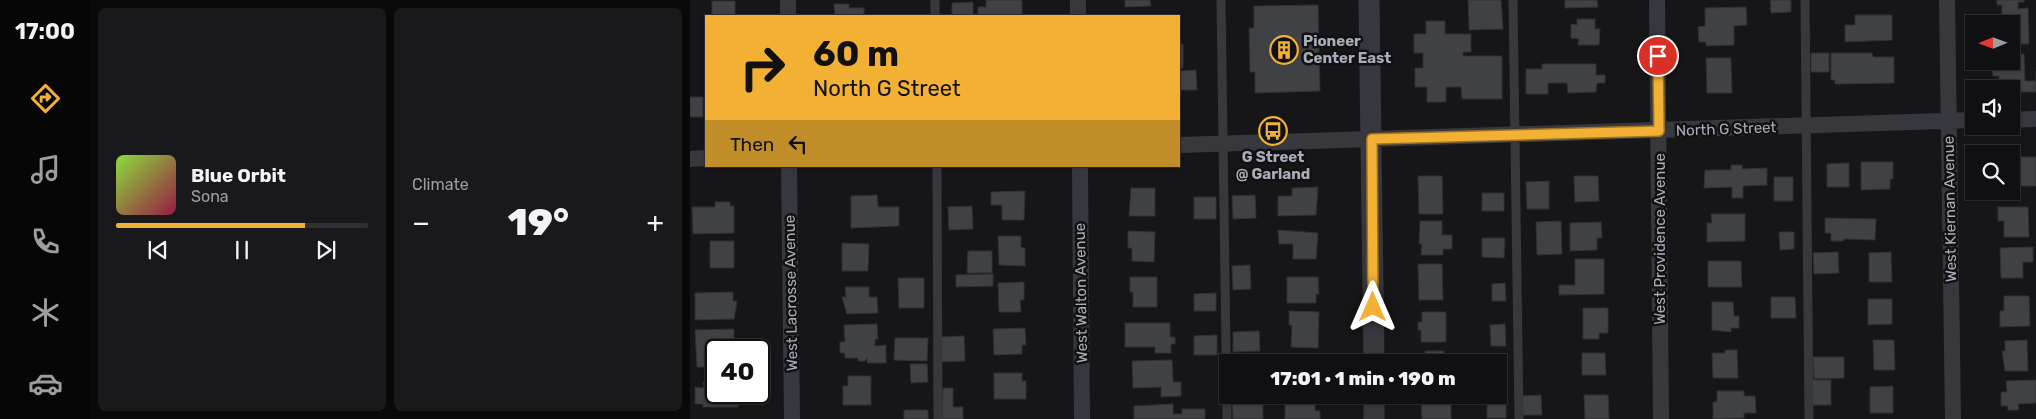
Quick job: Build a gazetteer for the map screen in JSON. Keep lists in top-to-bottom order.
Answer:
{
  "streets": {
    "street": [
      "North G Street",
      "West Kiernan Avenue",
      "West Providence Avenue",
      "West Lacrosse Avenue",
      "West Walton Avenue"
    ]
  },
  "crossings": [
    ["North G Street", "West Kiernan Avenue"],
    ["North G Street", "West Providence Avenue"]
  ],
  "places": {
    "building": ["Pioneer Center East"],
    "bus stop": ["G Street @ Garland"]
  },
  "north": "left",
  "page": {
    "tabs": "17:00",
    "tile": "Climate",
    "turn": ["60 m", "North G Street"],
    "then": "Then",
    "song": ["Blue Orbit", "Sona"],
    "heat": ["−", "19°", "+"],
    "limit": "40",
    "trip": "17:01 · 1 min · 190 m"
  }
}
